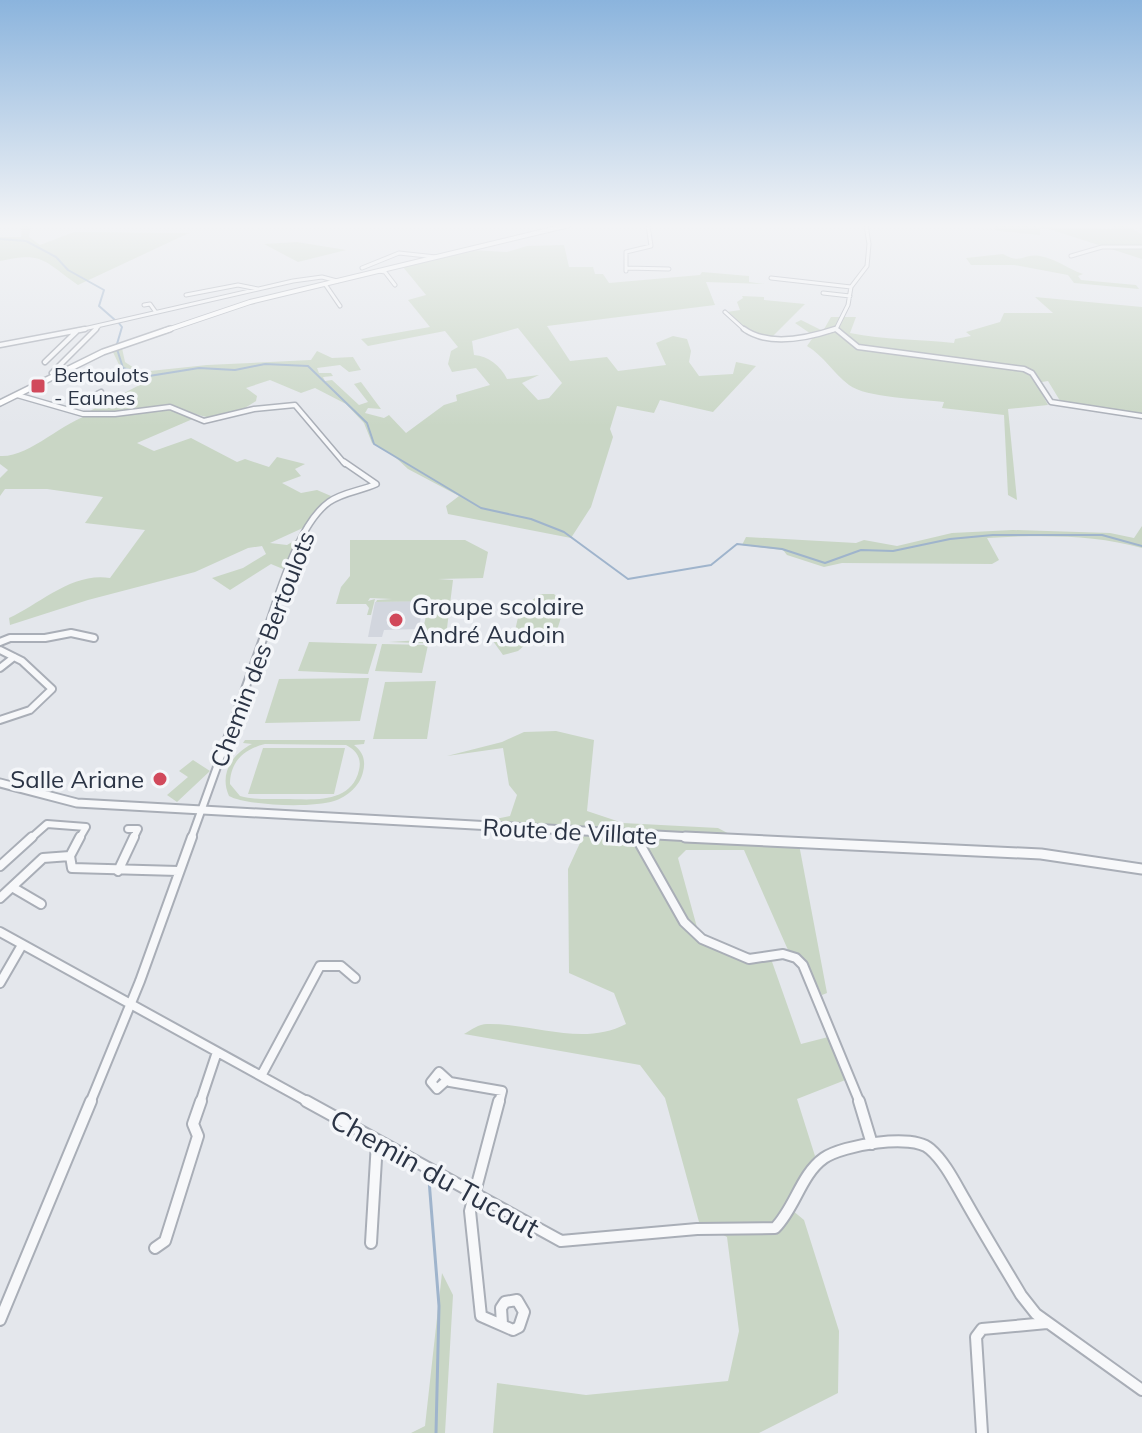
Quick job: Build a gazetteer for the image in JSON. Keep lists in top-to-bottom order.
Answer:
{
  "streets": {
    "street": ["Chemin des Bertoulots", "Route de Villate", "Chemin du Tucaut"]
  },
  "crossings": [
    ["Chemin des Bertoulots", "Route de Villate"],
    ["Chemin des Bertoulots", "Chemin du Tucaut"]
  ],
  "places": {
    "transit": ["Bertoulots - Eaunes"],
    "other": ["Groupe scolaire André Audoin", "Salle Ariane"]
  }
}
